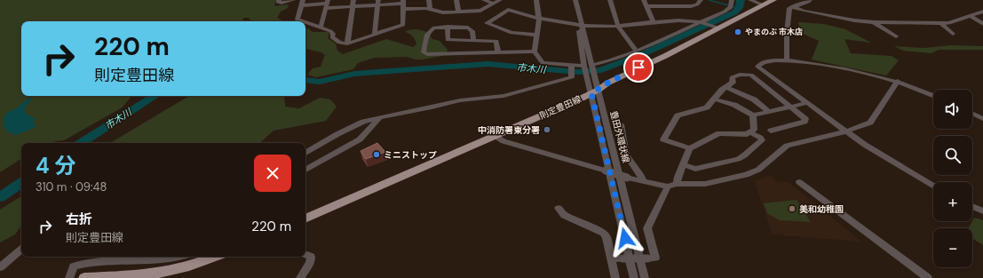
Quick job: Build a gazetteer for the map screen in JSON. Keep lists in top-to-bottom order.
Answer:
{
  "streets": {
    "main road": ["則定豊田線"],
    "street": ["豊田外環状線"]
  },
  "crossings": [
    ["則定豊田線", "豊田外環状線"]
  ],
  "water": ["市木川"],
  "places": [
    "やまのぶ 市木店",
    "中消防署東分署",
    "ミニストップ",
    "美和幼稚園"
  ],
  "page": {
    "turn": ["220 m", "則定豊田線"],
    "map_buttons": ["+", "−"],
    "heading": ["4 分", "310 m · 09:48"],
    "list": [
      {
        "name": "右折",
        "note": "則定豊田線",
        "value": "220 m"
      }
    ]
  }
}
